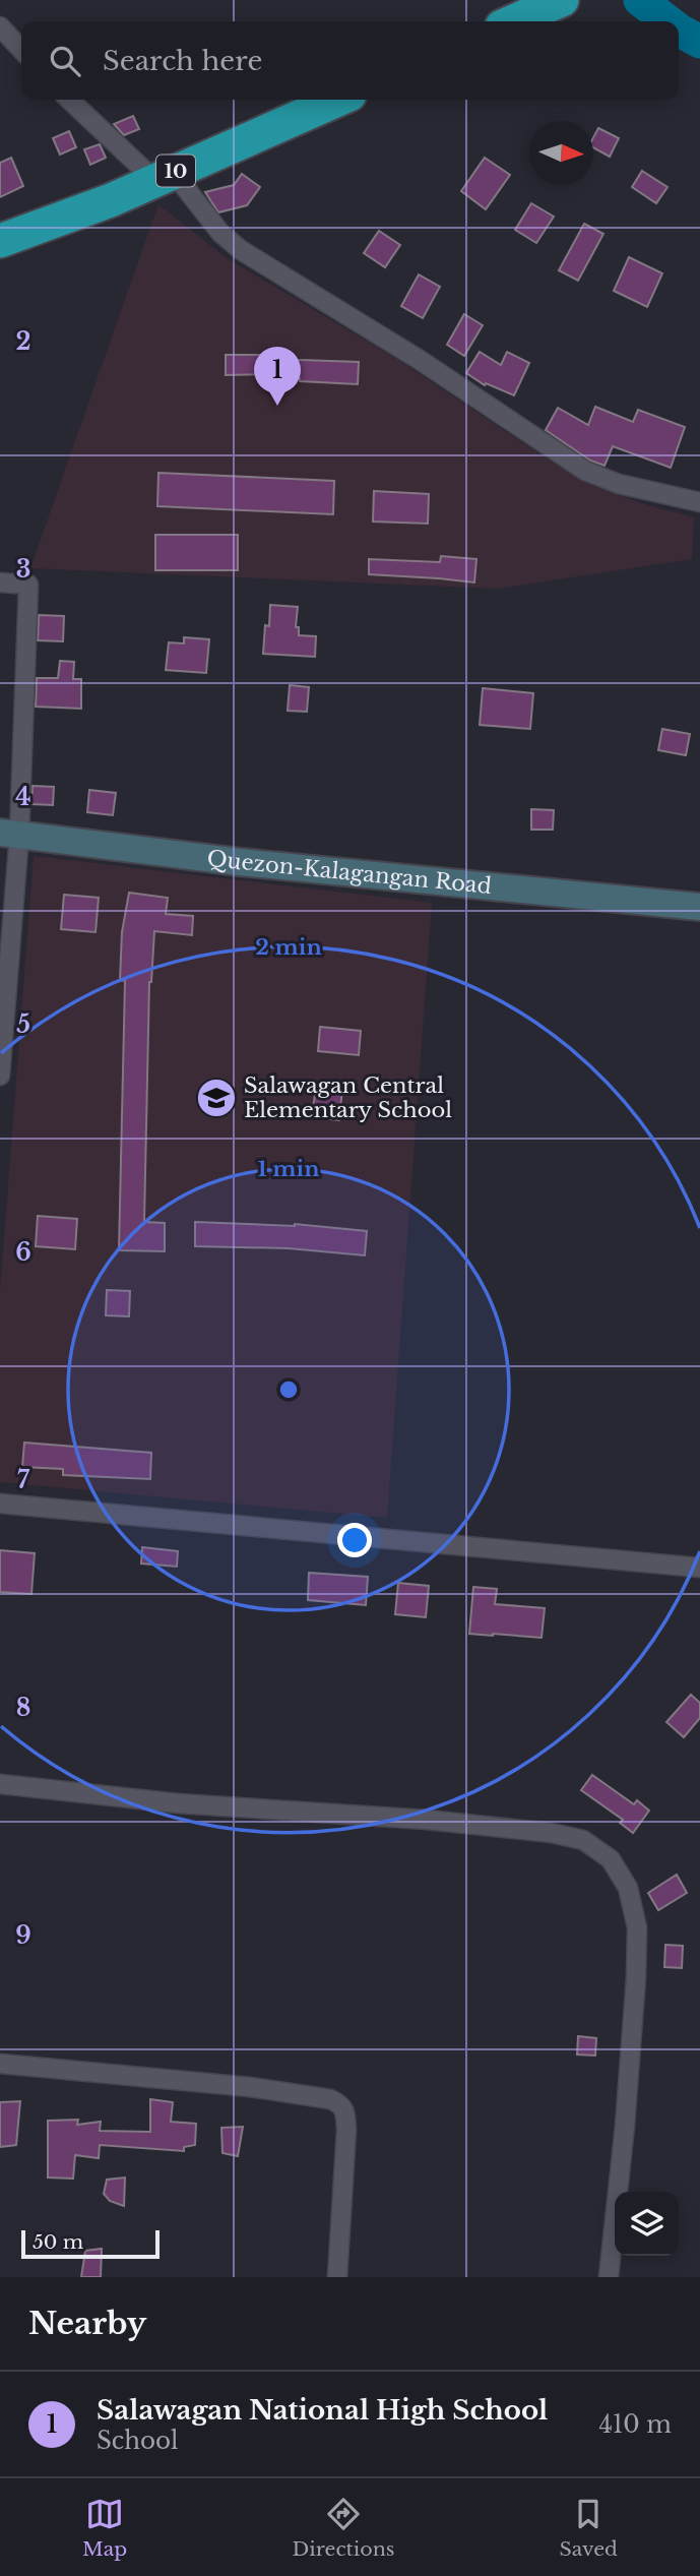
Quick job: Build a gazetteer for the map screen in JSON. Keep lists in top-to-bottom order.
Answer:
{
  "streets": {
    "highway": ["10"],
    "main road": ["Quezon-Kalagangan Road"]
  },
  "places": {
    "school or university": ["Salawagan Central Elementary School"]
  },
  "scale_bar": "50 m",
  "north": "right",
  "page": {
    "search": "Search here",
    "pins": "1",
    "scale": "50 m",
    "heading": "Nearby",
    "list": [
      {
        "mark": "1",
        "name": "Salawagan National High School",
        "note": "School",
        "value": "410 m"
      }
    ],
    "nav": ["Map", "Directions", "Saved"]
  },
  "grid": {
    "rows": [
      "2",
      "3",
      "4",
      "5",
      "6",
      "7",
      "8",
      "9"
    ]
  },
  "rings": ["2 min", "1 min"]
}
